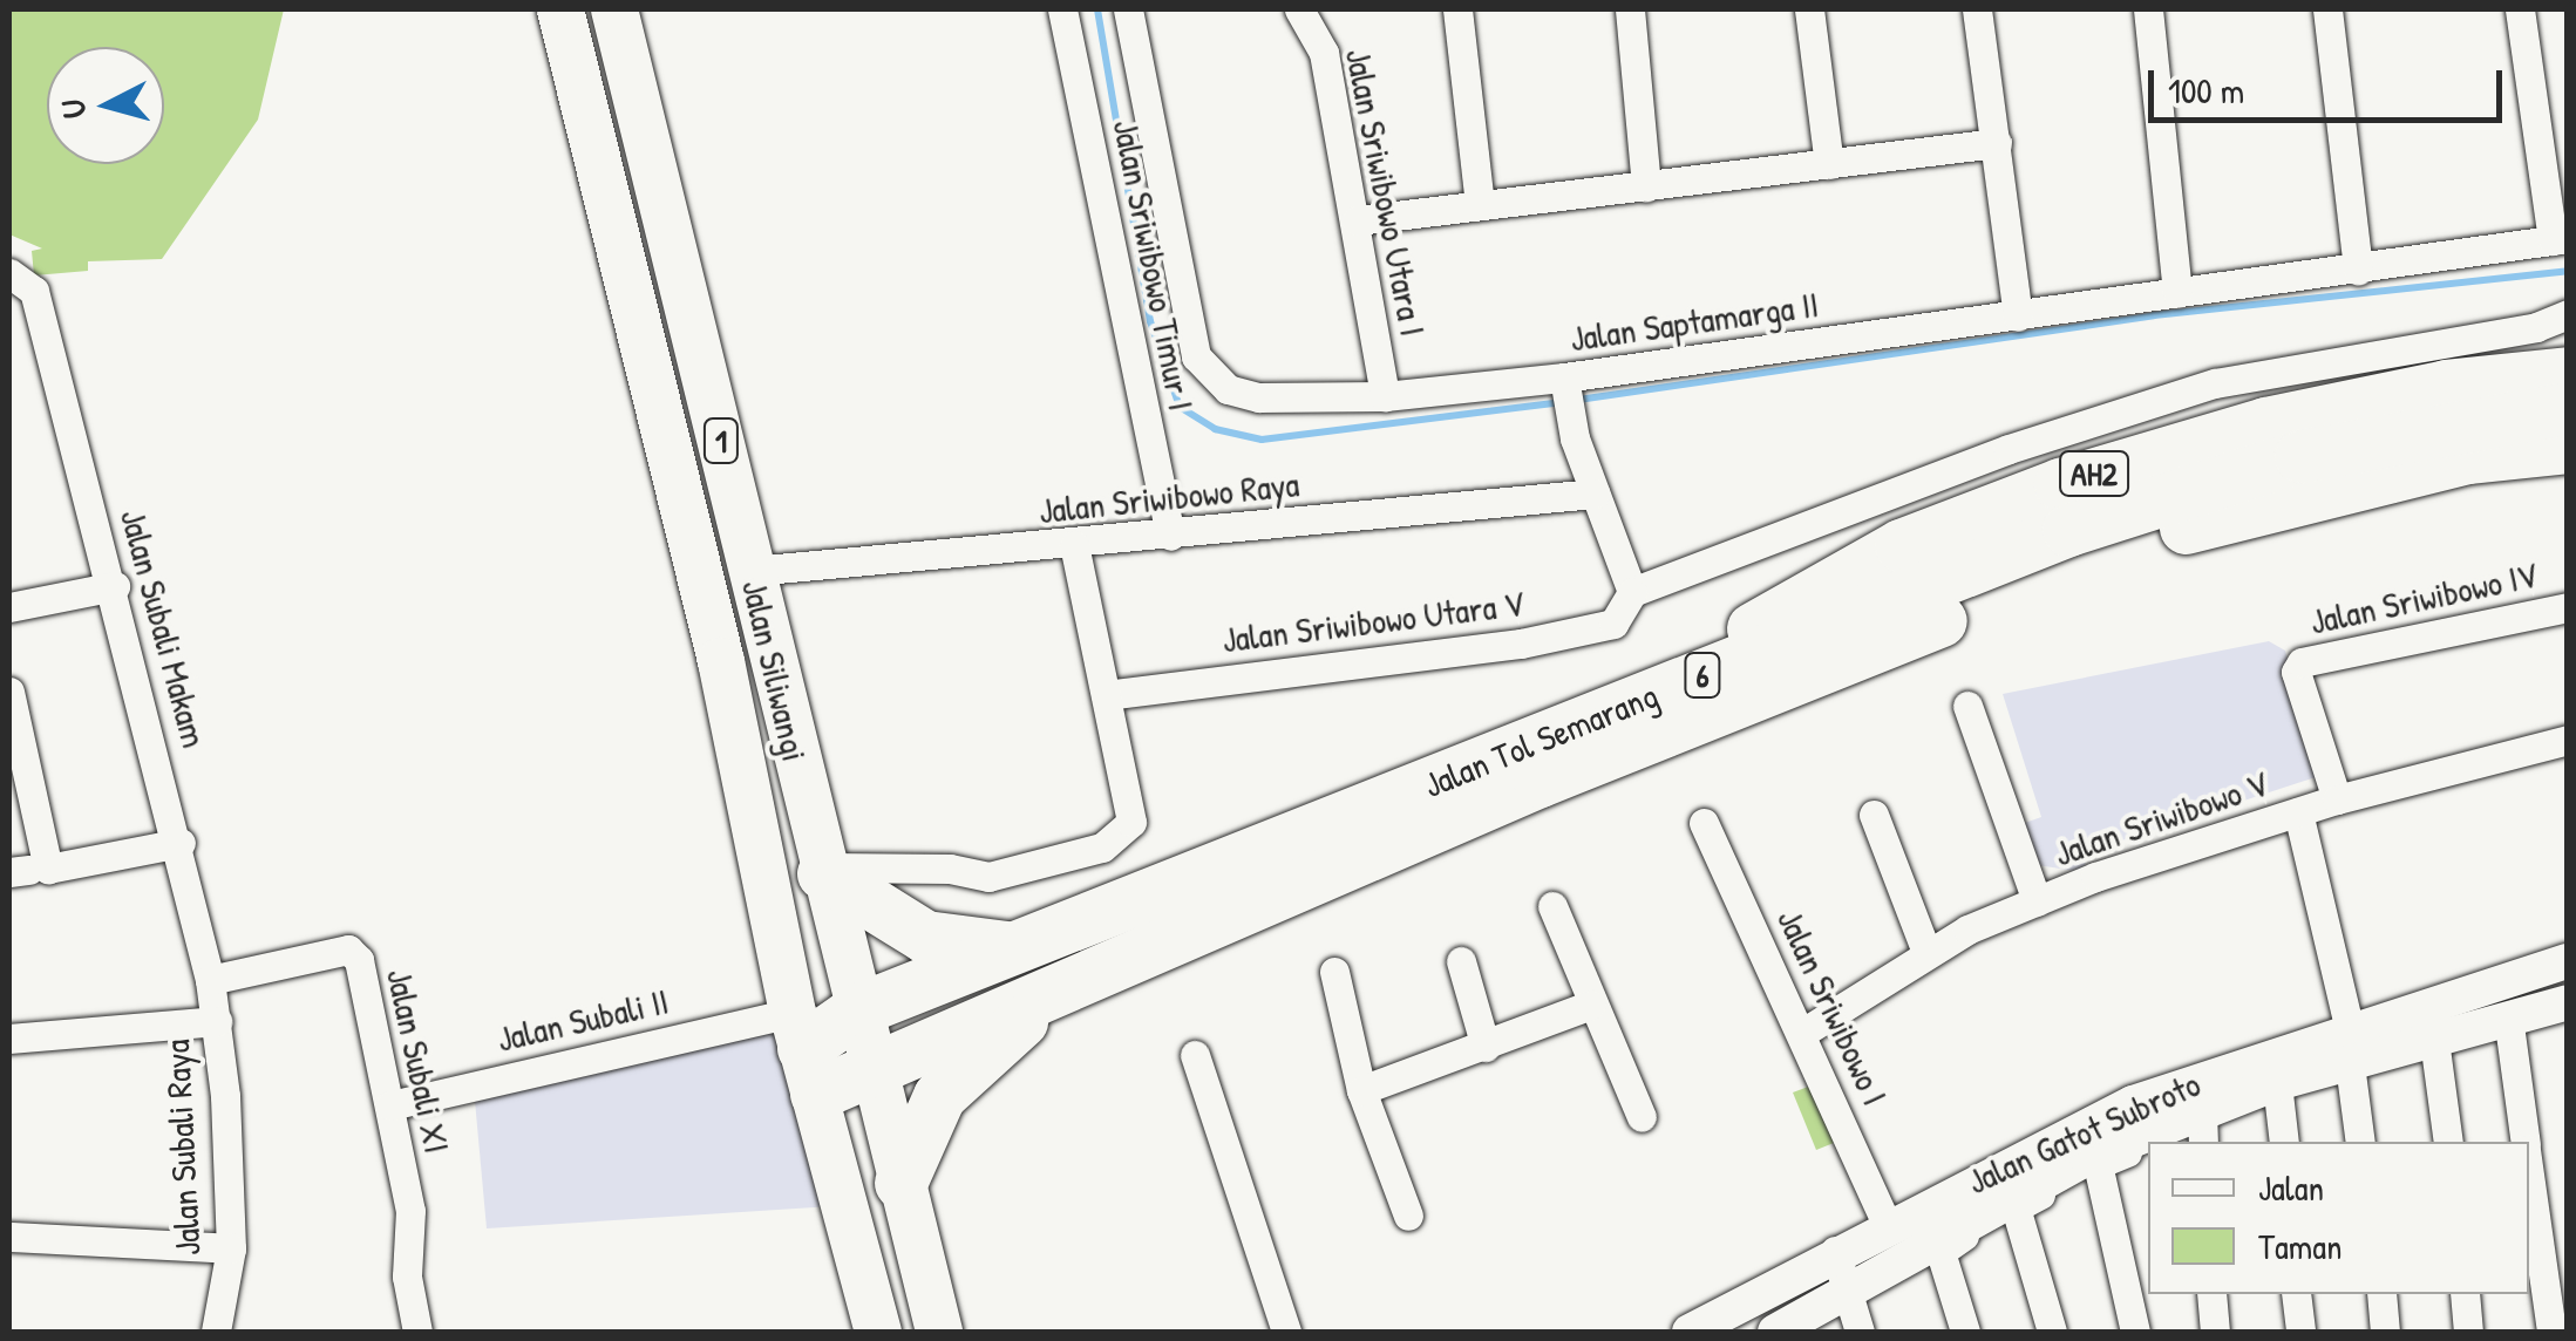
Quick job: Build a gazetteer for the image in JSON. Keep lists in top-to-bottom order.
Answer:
{
  "streets": {
    "highway": [
      "1",
      "AH2",
      "Jalan Siliwangi",
      "6",
      "Jalan Tol Semarang"
    ],
    "street": [
      "Jalan Sriwibowo Utara I",
      "Jalan Sriwibowo Timur I",
      "Jalan Saptamarga II",
      "Jalan Sriwibowo Raya",
      "Jalan Sriwibowo IV",
      "Jalan Sriwibowo Utara V",
      "Jalan Subali Makam",
      "Jalan Sriwibowo V",
      "Jalan Sriwibowo I",
      "Jalan Subali II",
      "Jalan Subali XI",
      "Jalan Gatot Subroto",
      "Jalan Subali Raya"
    ]
  },
  "crossings": [
    ["Jalan Sriwibowo Utara I", "Jalan Saptamarga II"],
    ["Jalan Sriwibowo Timur I", "Jalan Sriwibowo Raya"],
    ["AH2", "Jalan Tol Semarang"],
    ["Jalan Sriwibowo Raya", "Jalan Siliwangi"],
    ["Jalan Sriwibowo IV", "Jalan Sriwibowo V"],
    ["Jalan Subali Makam", "Jalan Subali XI"],
    ["Jalan Subali Makam", "Jalan Subali Raya"],
    ["Jalan Siliwangi", "6"],
    ["Jalan Siliwangi", "Jalan Tol Semarang"],
    ["Jalan Siliwangi", "Jalan Subali II"],
    ["6", "Jalan Tol Semarang"],
    ["Jalan Tol Semarang", "Jalan Subali II"],
    ["Jalan Sriwibowo V", "Jalan Sriwibowo I"],
    ["Jalan Sriwibowo I", "Jalan Gatot Subroto"],
    ["Jalan Subali II", "Jalan Subali XI"]
  ],
  "legend": ["Jalan", "Taman"],
  "scale_bar": "100 m",
  "north": "left"
}
